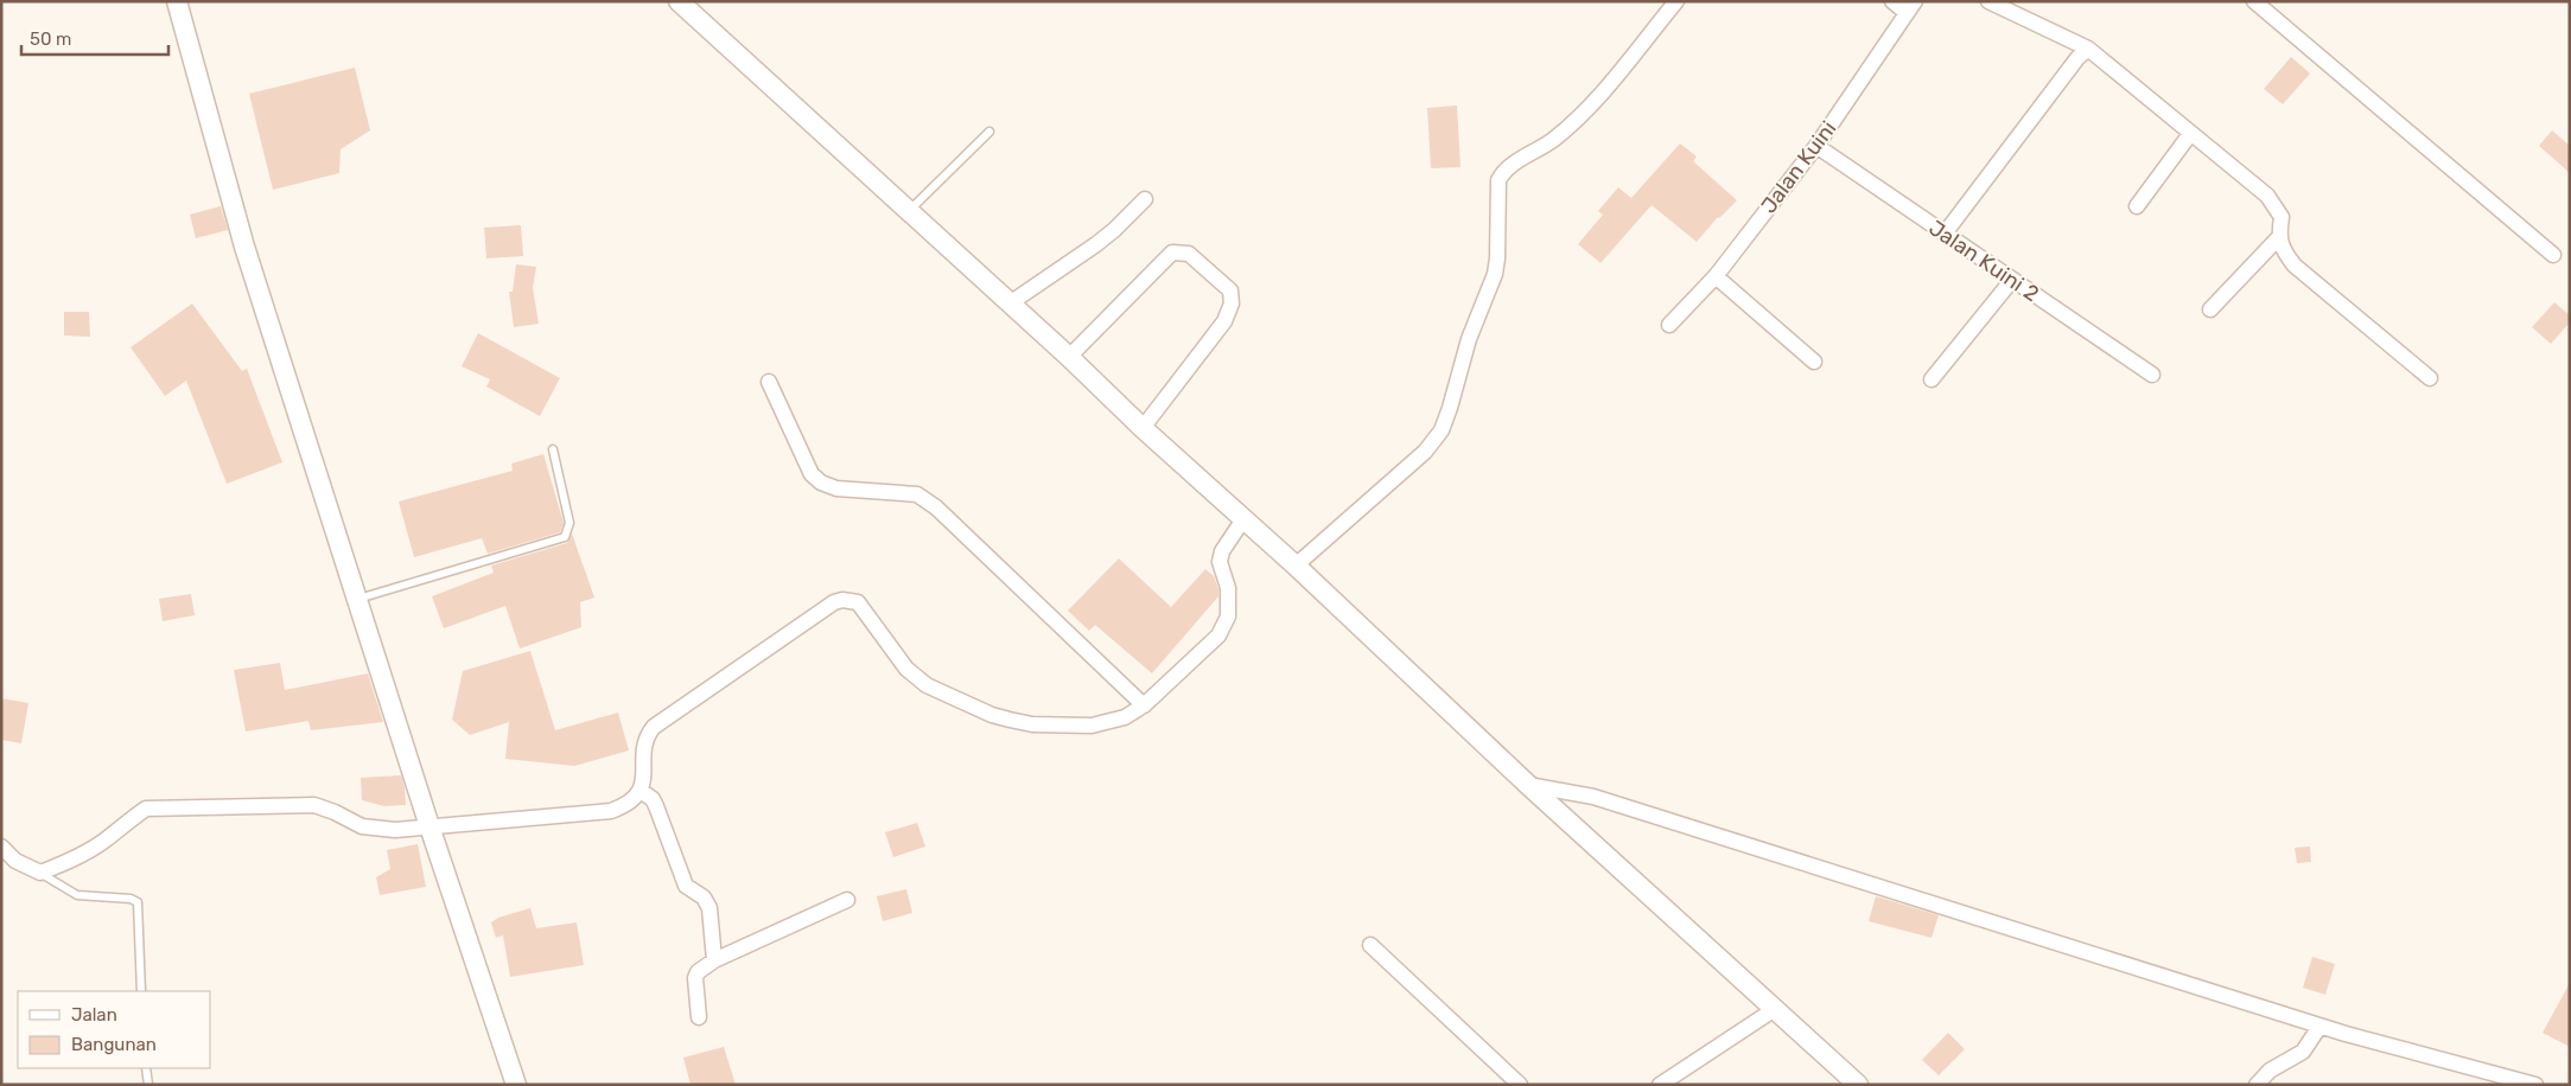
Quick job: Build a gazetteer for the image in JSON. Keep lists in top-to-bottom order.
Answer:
{
  "streets": {
    "street": ["Jalan Kuini", "Jalan Kuini 2"]
  },
  "crossings": [
    ["Jalan Kuini", "Jalan Kuini 2"]
  ],
  "legend": ["Jalan", "Bangunan"],
  "scale_bar": "50 m"
}
